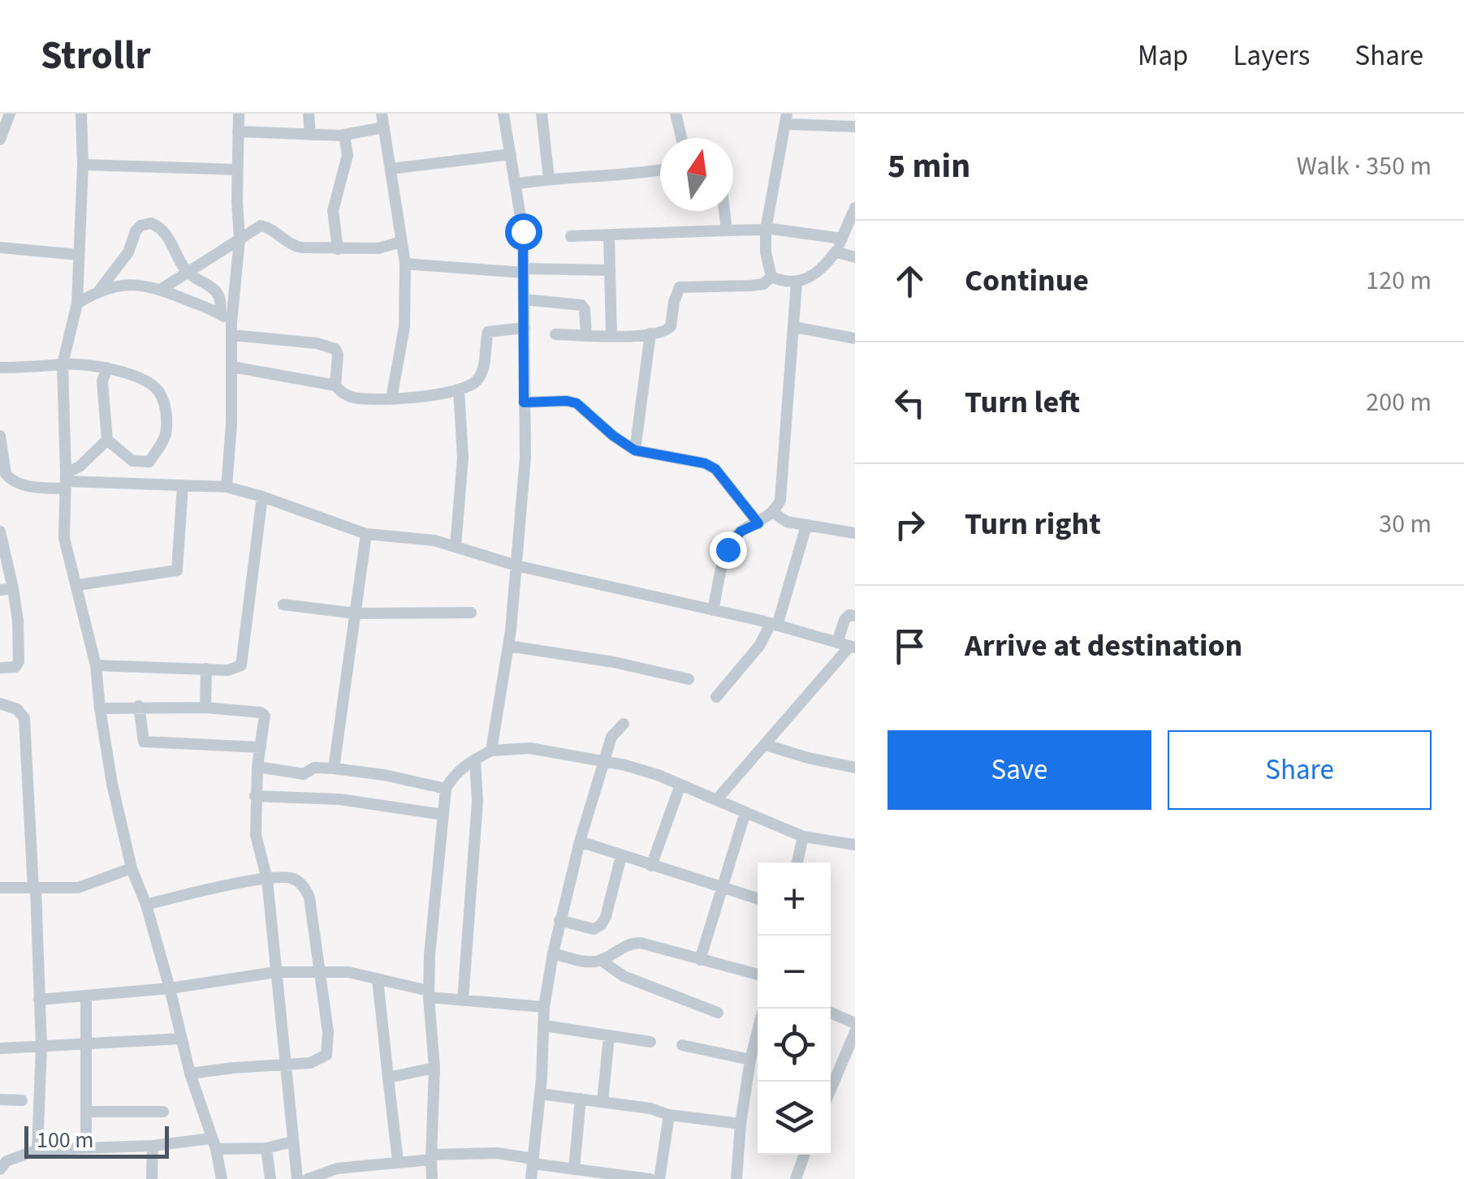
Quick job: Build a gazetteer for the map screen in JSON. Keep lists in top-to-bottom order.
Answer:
{
  "scale_bar": "100 m",
  "north": "top",
  "page": {
    "header": "Strollr",
    "nav": ["Map", "Layers", "Share"],
    "heading": ["5 min", "Walk · 350 m"],
    "list": [
      ["Continue", "120 m"],
      ["Turn left", "200 m"],
      ["Turn right", "30 m"],
      "Arrive at destination"
    ],
    "buttons": ["Save", "Share"],
    "map_buttons": ["+", "−"],
    "scale": "100 m"
  }
}
